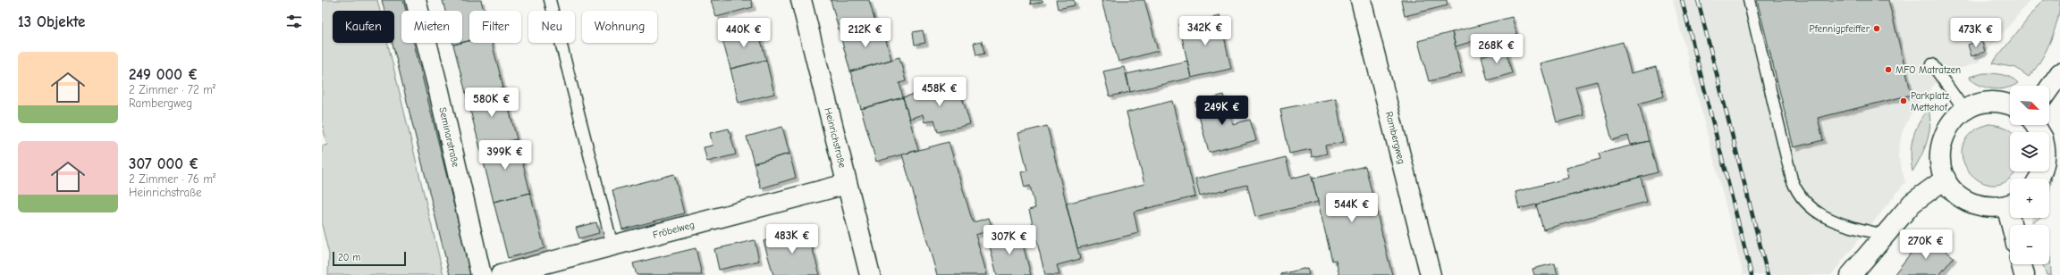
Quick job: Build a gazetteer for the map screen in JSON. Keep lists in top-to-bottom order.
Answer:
{
  "streets": {
    "street": [
      "Seminarstraße",
      "Heinrichstraße",
      "Rambergweg",
      "Fröbelweg"
    ]
  },
  "crossings": [
    ["Heinrichstraße", "Fröbelweg"]
  ],
  "places": ["Pfennigpfeiffer", "MFO Matratzen", "Parkplatz Mettehof"],
  "scale_bar": "20 m",
  "north": "bottom right",
  "page": {
    "heading": "13 Objekte",
    "chip": [
      "Kaufen",
      "Mieten",
      "Filter",
      "Neu",
      "Wohnung"
    ],
    "price": [
      "342K €",
      "440K €",
      "212K €",
      "473K €",
      "268K €",
      "458K €",
      "580K €",
      "249K €",
      "399K €",
      "544K €",
      "483K €",
      "307K €",
      "270K €"
    ],
    "list": [
      {
        "name": "249 000 €",
        "note": "2 Zimmer · 72 m² · Rambergweg"
      },
      {
        "name": "307 000 €",
        "note": "2 Zimmer · 76 m² · Heinrichstraße"
      }
    ],
    "map_buttons": ["+", "−"],
    "scale": "20 m"
  }
}
